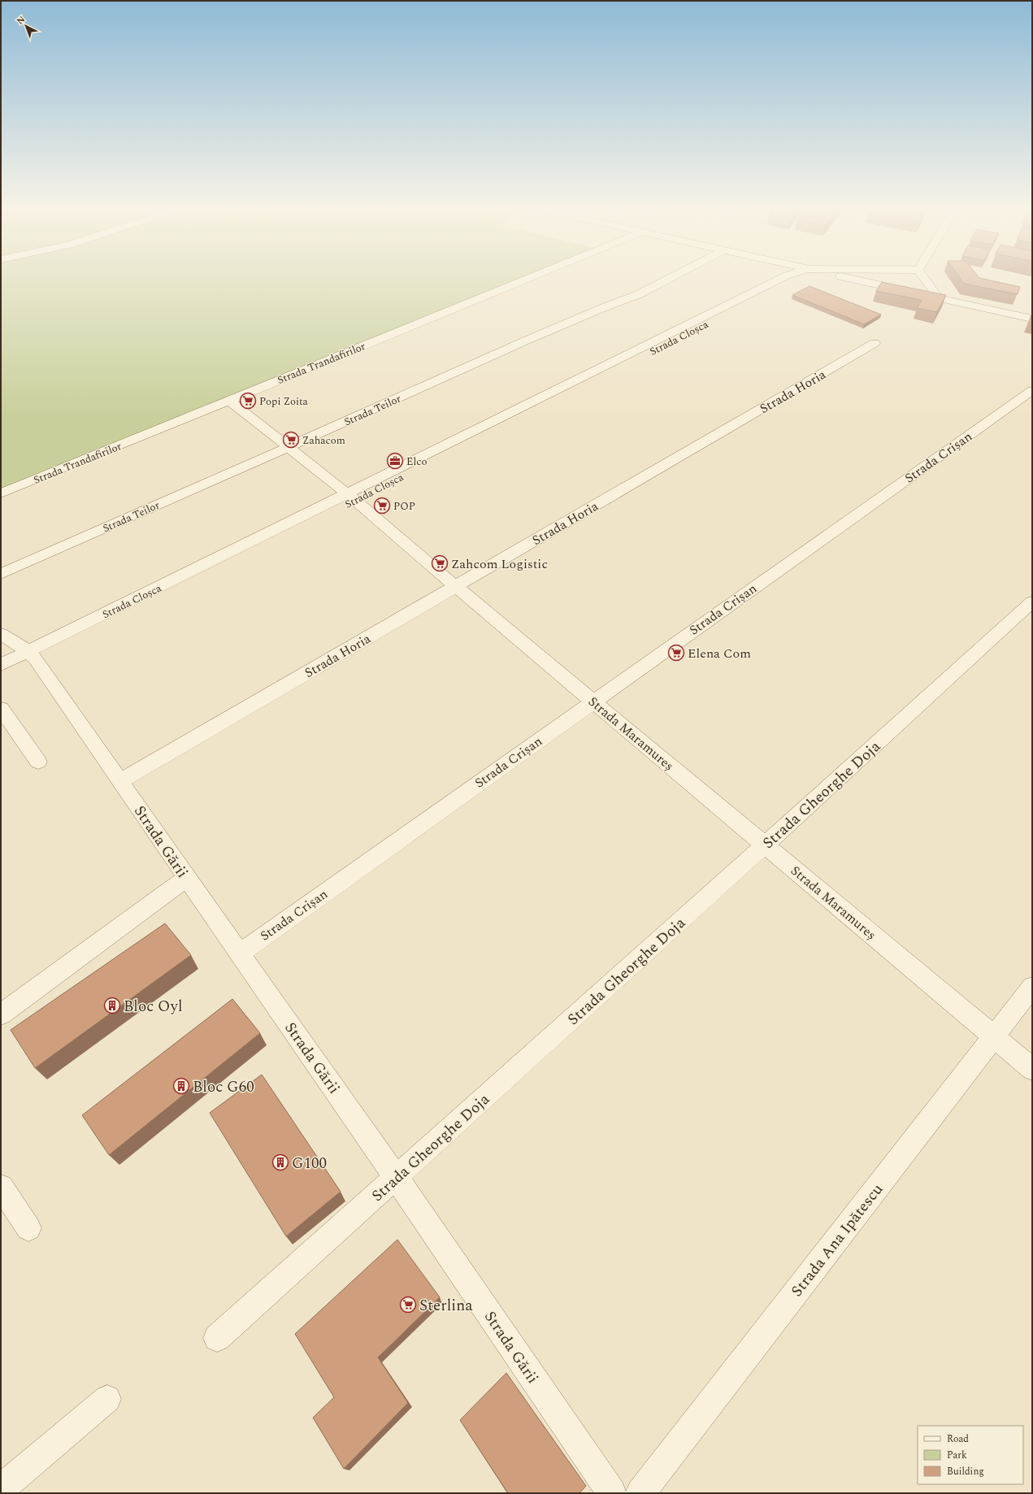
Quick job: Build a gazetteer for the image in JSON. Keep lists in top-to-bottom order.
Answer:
{
  "streets": {
    "street": [
      "Strada Cloșca",
      "Strada Trandafirilor",
      "Strada Horia",
      "Strada Teilor",
      "Strada Crișan",
      "Strada Maramureș",
      "Strada Gheorghe Doja",
      "Strada Gării",
      "Strada Ana Ipătescu"
    ]
  },
  "crossings": [
    ["Strada Cloșca", "Strada Maramureș"],
    ["Strada Cloșca", "Strada Gării"],
    ["Strada Trandafirilor", "Strada Maramureș"],
    ["Strada Horia", "Strada Maramureș"],
    ["Strada Horia", "Strada Gării"],
    ["Strada Teilor", "Strada Maramureș"],
    ["Strada Crișan", "Strada Maramureș"],
    ["Strada Crișan", "Strada Gării"],
    ["Strada Maramureș", "Strada Gheorghe Doja"],
    ["Strada Maramureș", "Strada Ana Ipătescu"],
    ["Strada Gheorghe Doja", "Strada Gării"]
  ],
  "places": {
    "supermarket": [
      "Popi Zoita",
      "Zahacom",
      "POP",
      "Zahcom Logistic",
      "Elena Com",
      "Sterlina"
    ],
    "office": ["Elco"],
    "building": ["Bloc Oyl", "Bloc G60", "G100"]
  },
  "legend": ["Road", "Park", "Building"],
  "north": "top left"
}
